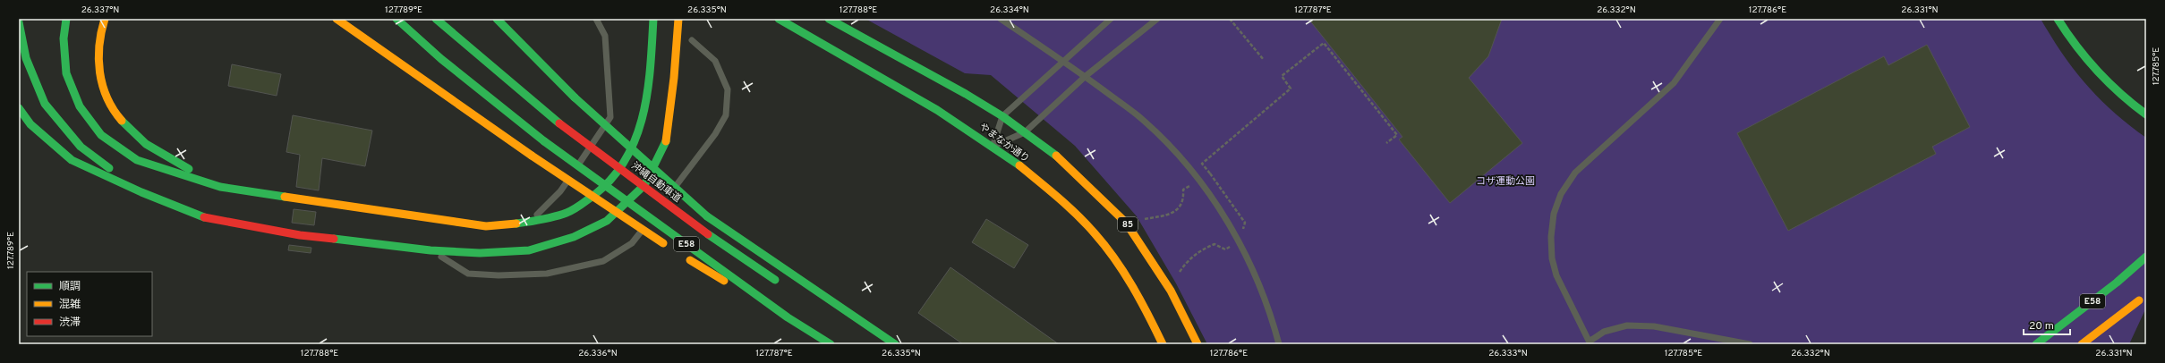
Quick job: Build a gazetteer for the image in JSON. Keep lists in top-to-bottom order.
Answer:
{
  "streets": {
    "main road": [
      "やまなか通り",
      "沖縄自動車道",
      "85",
      "E58"
    ]
  },
  "parks": ["コザ運動公園"],
  "legend": ["順調", "混雑", "渋滞"],
  "scale_bar": "20 m",
  "coordinates": [
    "26.337°N",
    "127.789°E",
    "26.335°N",
    "127.788°E",
    "26.334°N",
    "127.787°E",
    "26.332°N",
    "127.786°E",
    "26.331°N",
    "127.785°E",
    "26.336°N",
    "26.333°N"
  ]
}
